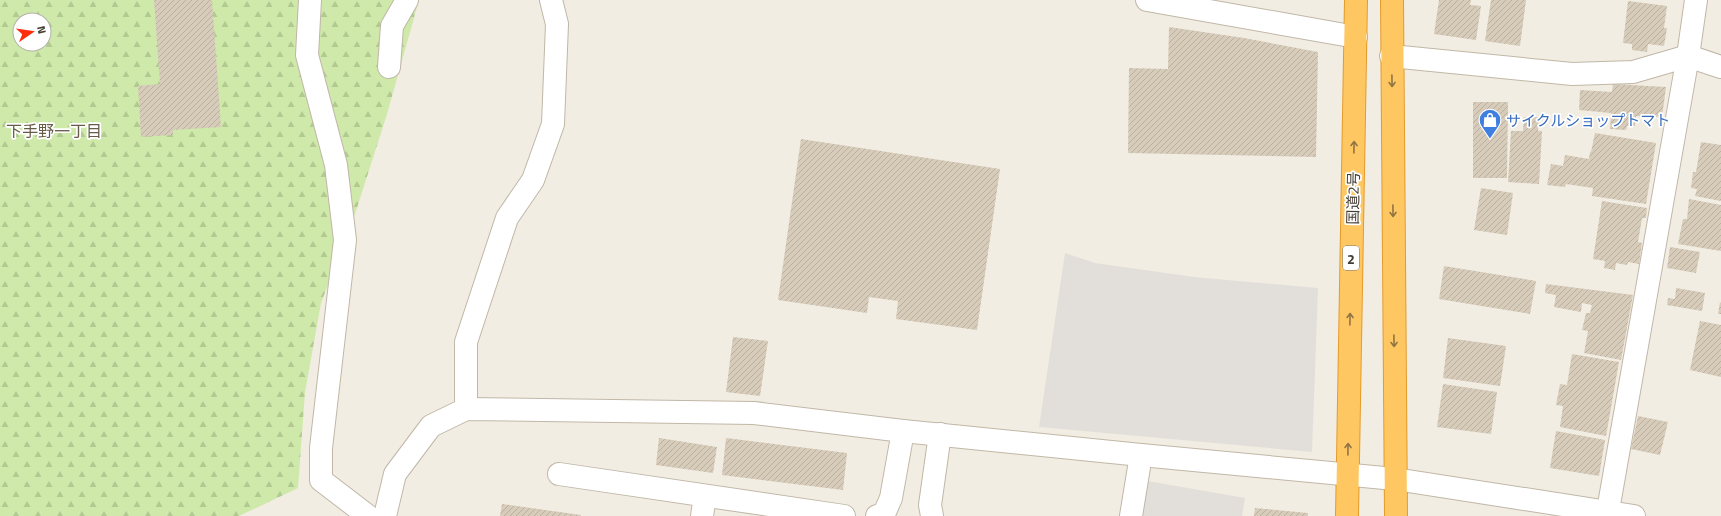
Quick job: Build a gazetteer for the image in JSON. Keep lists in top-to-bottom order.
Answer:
{
  "streets": {
    "highway": ["国道2号", "2"]
  },
  "districts": ["下手野一丁目"],
  "places": {
    "shop": ["サイクルショップトマト"]
  },
  "north": "right"
}
